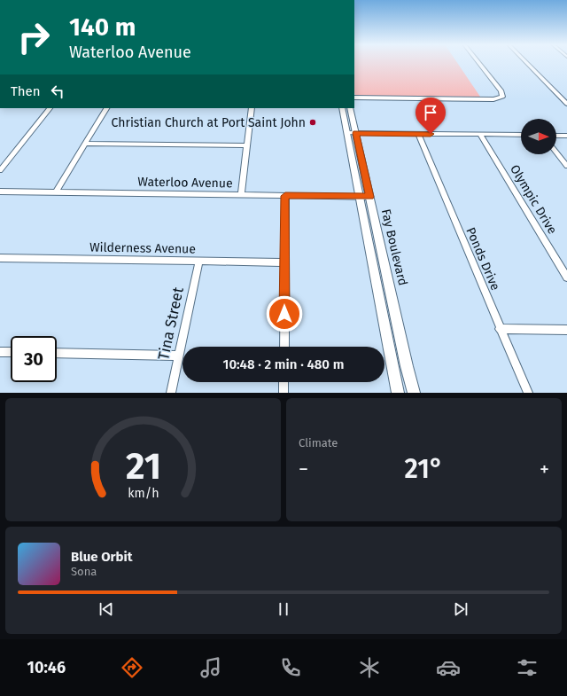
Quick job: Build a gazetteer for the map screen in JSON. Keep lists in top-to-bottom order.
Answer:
{
  "streets": {
    "main road": ["Fay Boulevard"],
    "street": [
      "Waterloo Avenue",
      "Olympic Drive",
      "Wilderness Avenue",
      "Ponds Drive",
      "Tina Street"
    ]
  },
  "crossings": [
    ["Waterloo Avenue", "Fay Boulevard"],
    ["Wilderness Avenue", "Tina Street"]
  ],
  "places": ["Christian Church at Port Saint John"],
  "north": "right",
  "page": {
    "turn": ["140 m", "Waterloo Avenue"],
    "then": "Then",
    "limit": "30",
    "trip": "10:48 · 2 min · 480 m",
    "tile": "Climate",
    "heat": ["−", "21°", "+"],
    "song": ["Blue Orbit", "Sona"],
    "tabs": "10:46",
    "gauge": ["21", "km/h"]
  }
}
